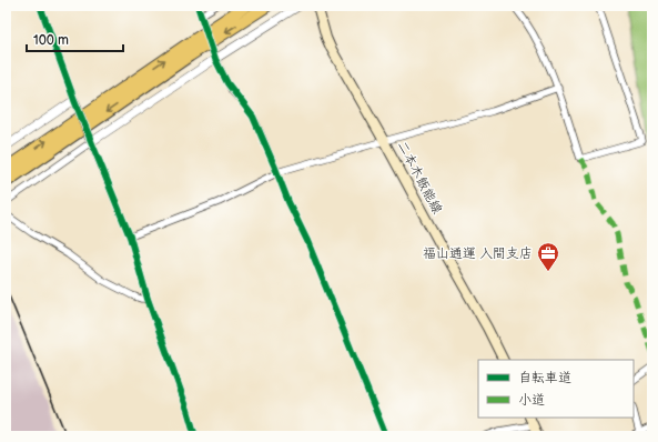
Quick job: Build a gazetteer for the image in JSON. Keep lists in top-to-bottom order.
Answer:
{
  "streets": {
    "main road": ["二本木飯能線"]
  },
  "places": {
    "office": ["福山通運 入間支店"]
  },
  "legend": ["自転車道", "小道"],
  "scale_bar": "100 m"
}
